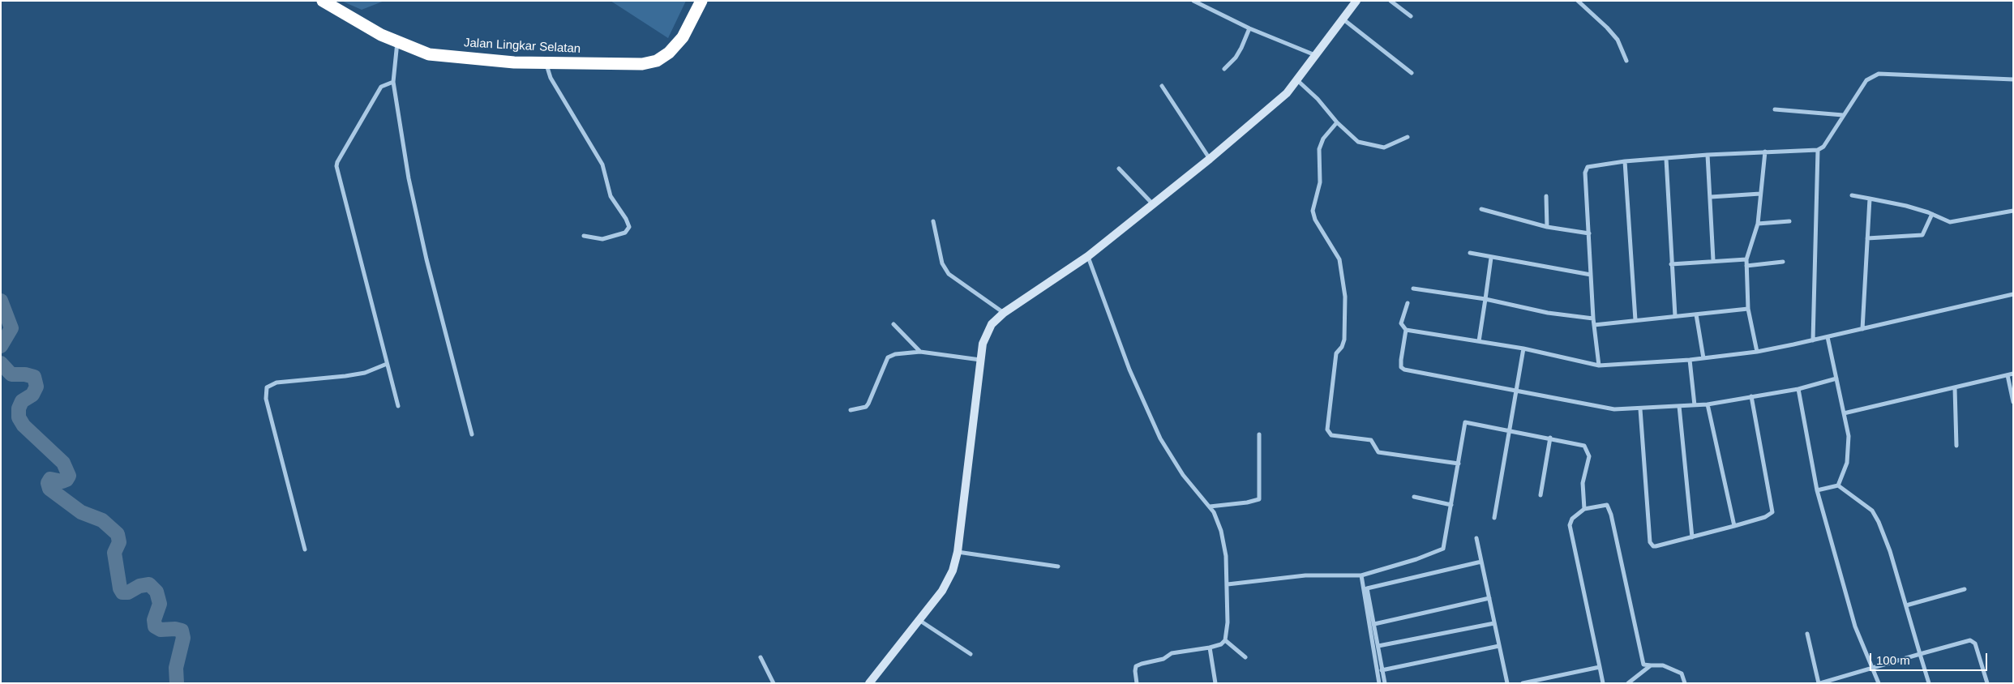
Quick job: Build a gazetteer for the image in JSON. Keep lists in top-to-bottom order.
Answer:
{
  "streets": {
    "highway": ["Jalan Lingkar Selatan"]
  },
  "scale_bar": "100 m"
}
